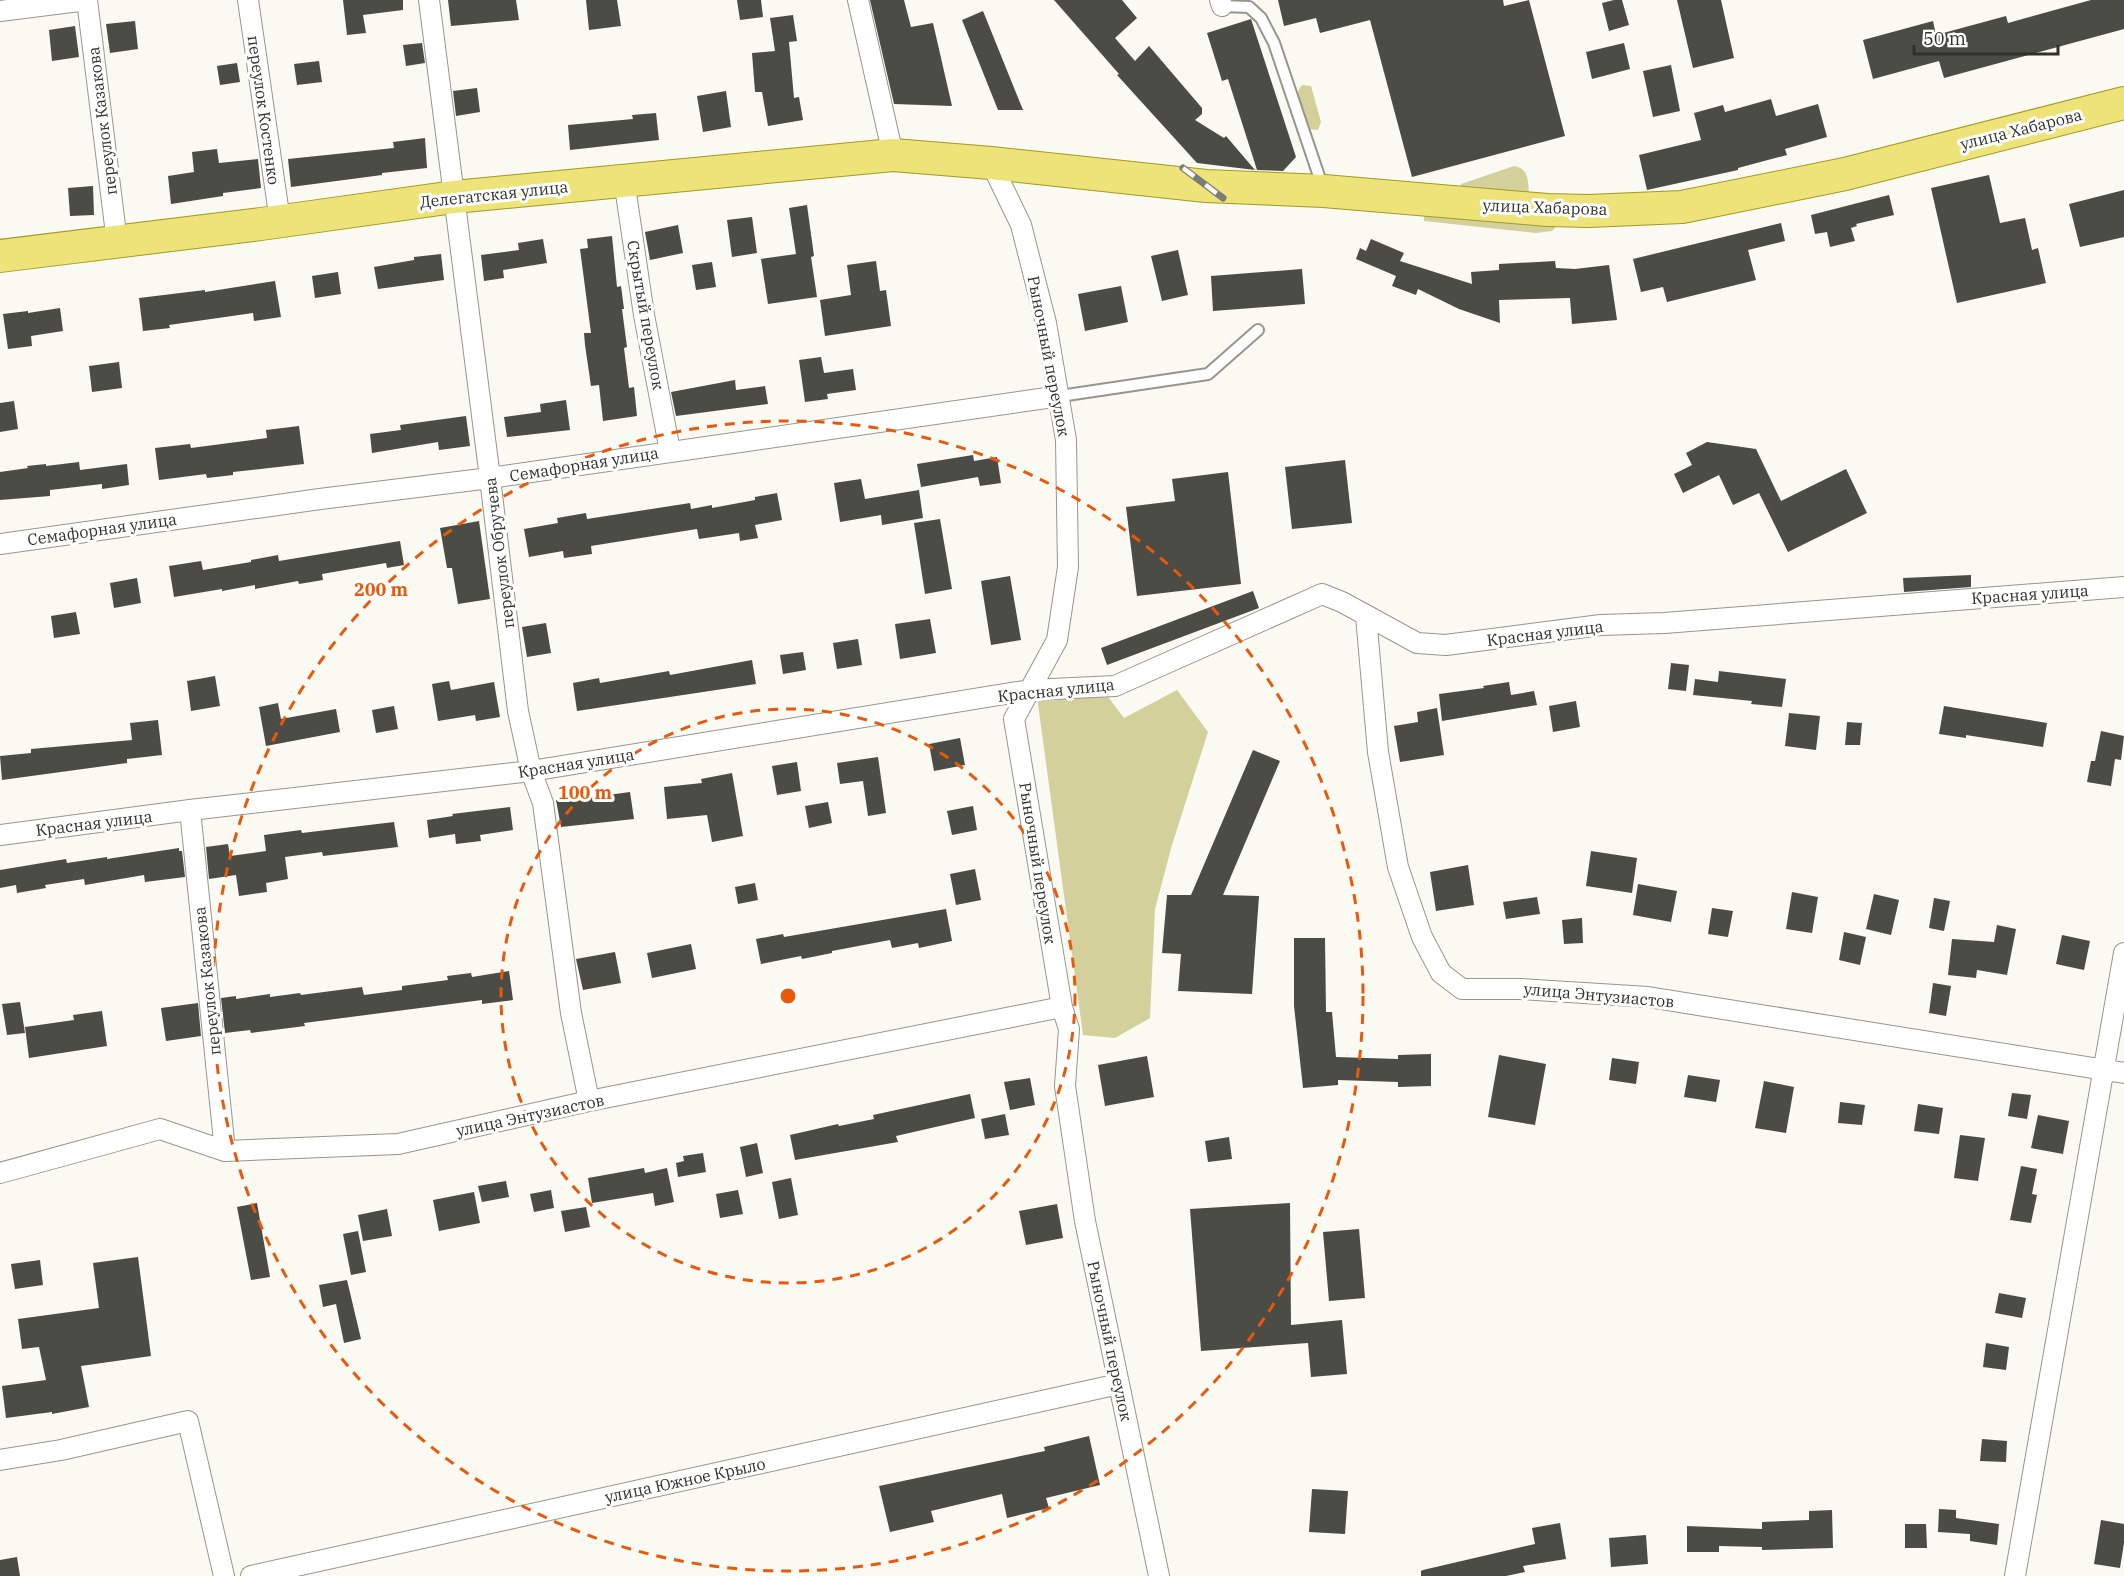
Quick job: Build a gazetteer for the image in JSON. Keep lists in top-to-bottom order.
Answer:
{
  "streets": {
    "main road": ["улица Хабарова", "Делегатская улица"],
    "street": [
      "переулок Костенко",
      "переулок Казакова",
      "Скрытый переулок",
      "Рыночный переулок",
      "Семафорная улица",
      "переулок Обручева",
      "Красная улица",
      "улица Энтузиастов",
      "улица Южное Крыло"
    ]
  },
  "crossings": [
    ["переулок Костенко", "Делегатская улица"],
    ["переулок Казакова", "Делегатская улица"],
    ["переулок Казакова", "Красная улица"],
    ["переулок Казакова", "улица Энтузиастов"],
    ["улица Хабарова", "Делегатская улица"],
    ["улица Хабарова", "Рыночный переулок"],
    ["Делегатская улица", "Скрытый переулок"],
    ["Делегатская улица", "Рыночный переулок"],
    ["Делегатская улица", "переулок Обручева"],
    ["Скрытый переулок", "Семафорная улица"],
    ["Рыночный переулок", "Семафорная улица"],
    ["Рыночный переулок", "Красная улица"],
    ["Рыночный переулок", "улица Энтузиастов"],
    ["Рыночный переулок", "улица Южное Крыло"],
    ["Семафорная улица", "переулок Обручева"],
    ["переулок Обручева", "Красная улица"],
    ["переулок Обручева", "улица Энтузиастов"],
    ["Красная улица", "улица Энтузиастов"]
  ],
  "scale_bar": "50 m",
  "rings": ["200 m", "100 m"]
}
